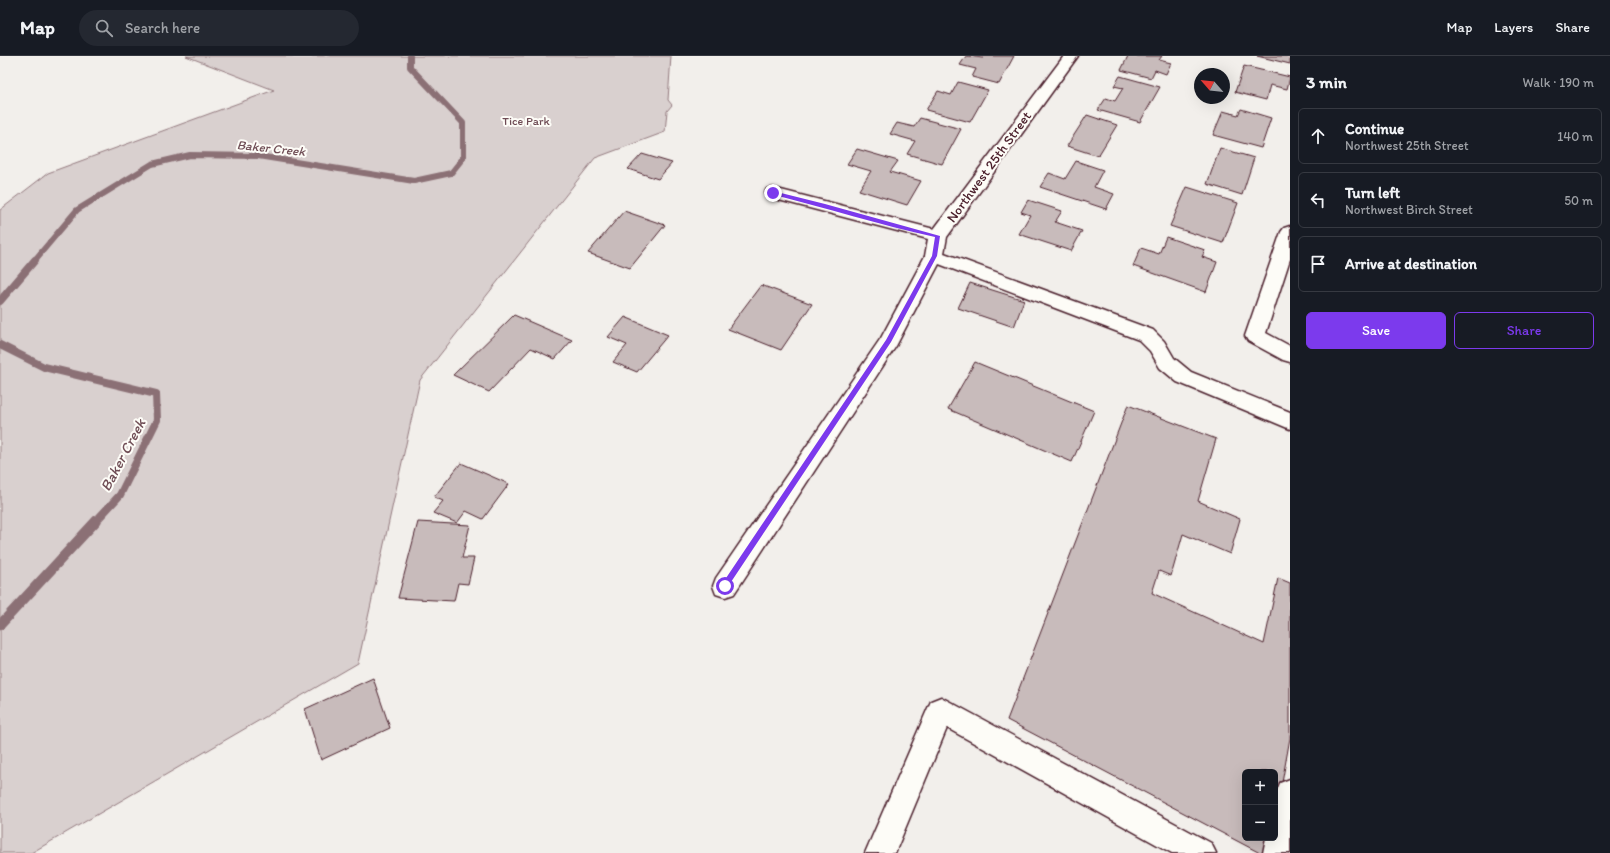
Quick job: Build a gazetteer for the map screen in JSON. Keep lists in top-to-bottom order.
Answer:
{
  "streets": {
    "street": ["Northwest 25th Street"]
  },
  "water": ["Baker Creek"],
  "parks": ["Tice Park"],
  "north": "top left",
  "page": {
    "header": "Map",
    "search": "Search here",
    "nav": ["Map", "Layers", "Share"],
    "heading": ["3 min", "Walk · 190 m"],
    "list": [
      ["Continue", "Northwest 25th Street", "140 m"],
      ["Turn left", "Northwest Birch Street", "50 m"],
      "Arrive at destination"
    ],
    "buttons": ["Save", "Share"],
    "map_buttons": ["+", "−"]
  }
}
